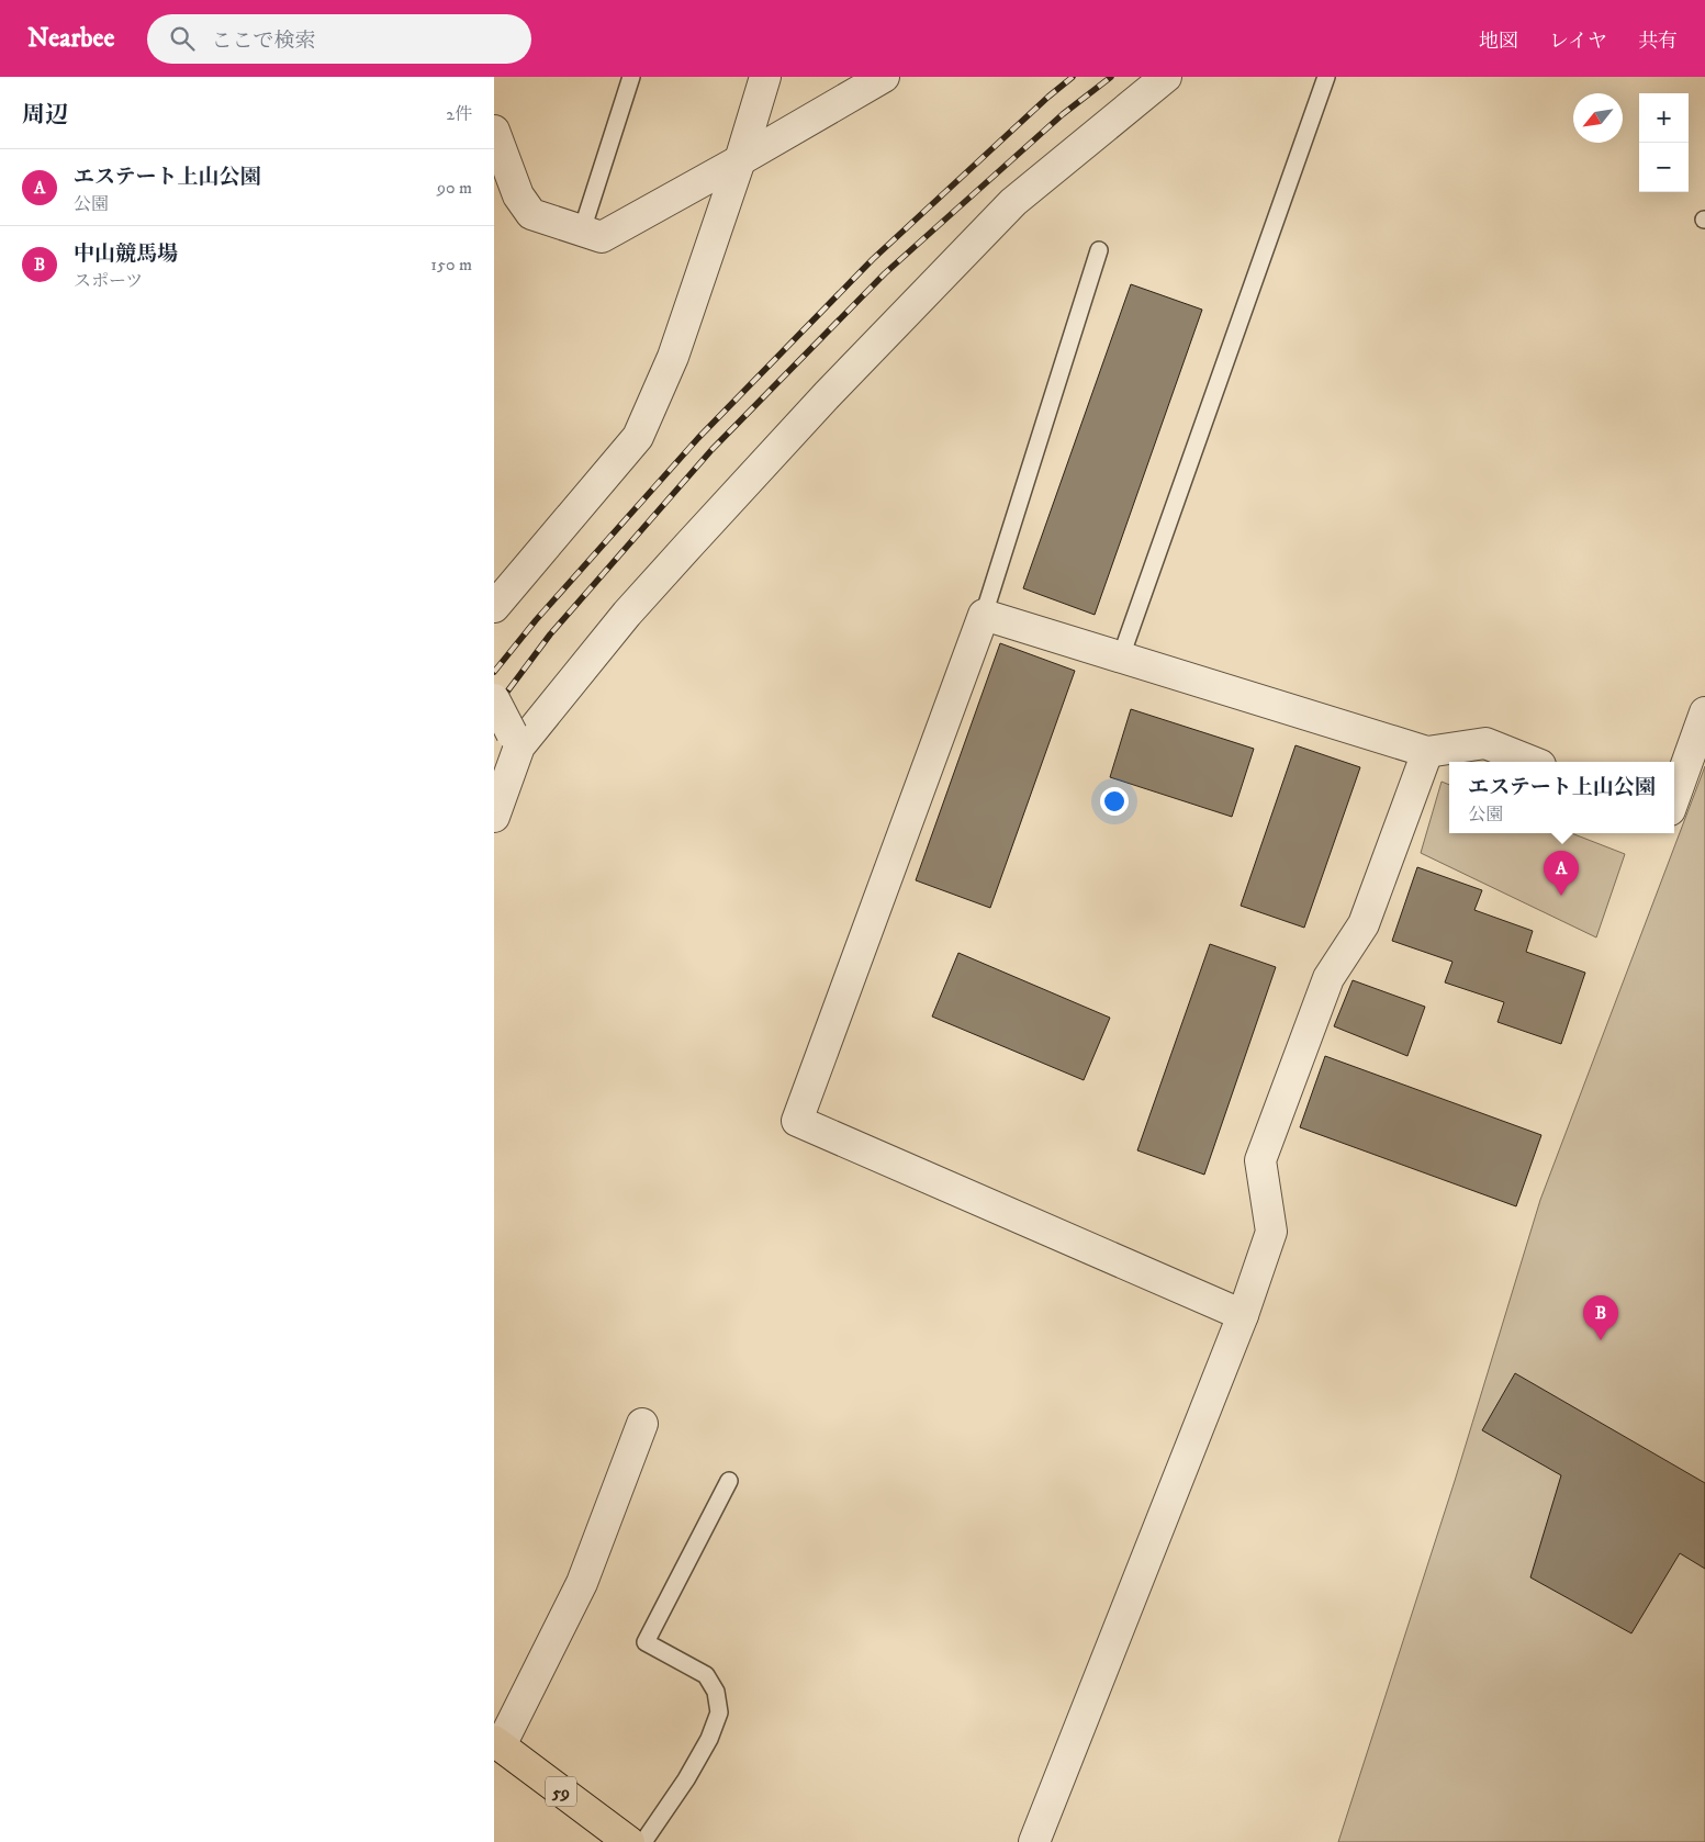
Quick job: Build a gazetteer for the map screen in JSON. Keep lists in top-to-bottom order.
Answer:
{
  "streets": {
    "main road": ["59"]
  },
  "north": "bottom left",
  "page": {
    "header": "Nearbee",
    "search": "ここで検索",
    "nav": ["地図", "レイヤ", "共有"],
    "heading": ["周辺", "2件"],
    "map_buttons": ["+", "−"],
    "list": [
      {
        "mark": "A",
        "name": "エステート上山公園",
        "note": "公園",
        "value": "90 m"
      },
      {
        "mark": "B",
        "name": "中山競馬場",
        "note": "スポーツ",
        "value": "150 m"
      }
    ],
    "popup": ["エステート上山公園", "公園"],
    "pins": ["A", "B"]
  }
}
